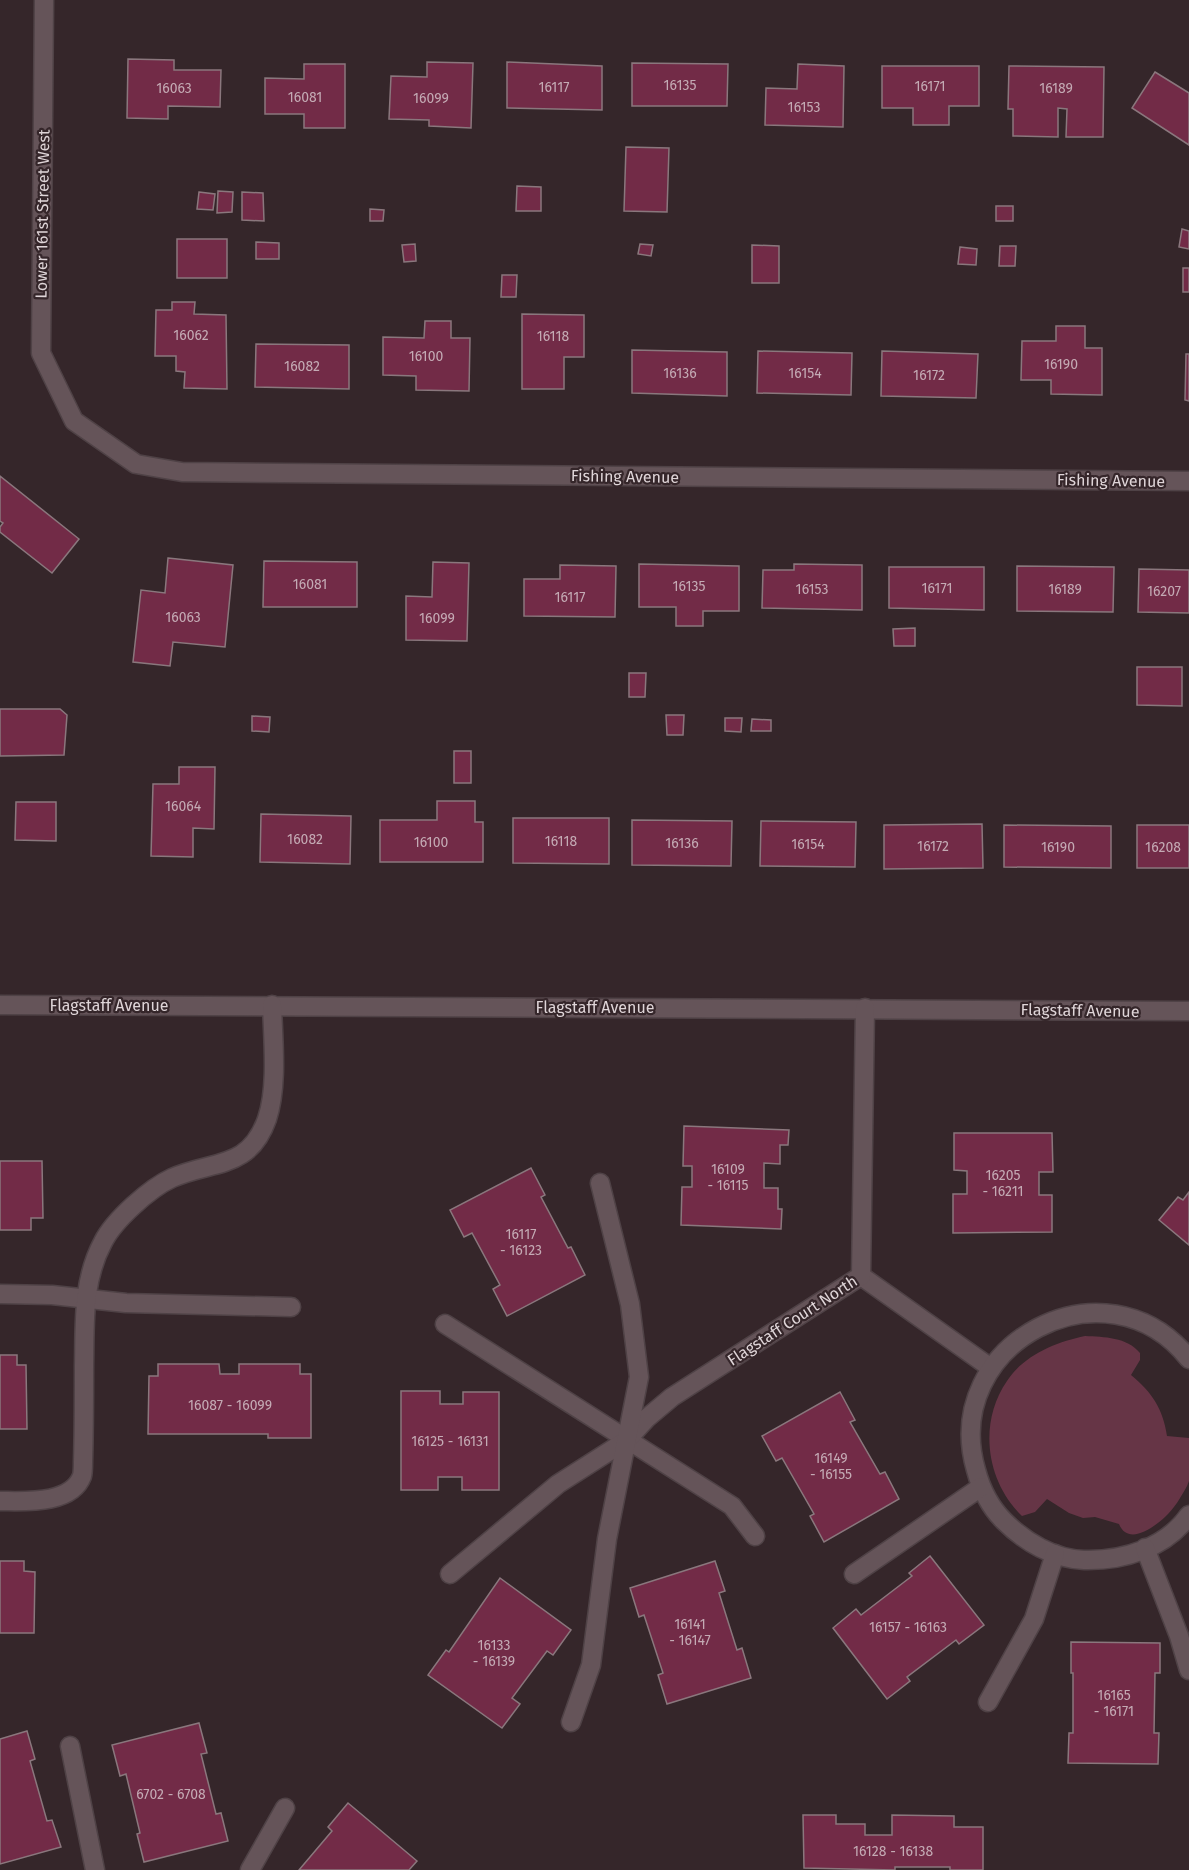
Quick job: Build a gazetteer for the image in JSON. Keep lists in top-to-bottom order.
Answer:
{
  "streets": {
    "street": [
      "Lower 161st Street West",
      "Fishing Avenue",
      "Flagstaff Avenue",
      "Flagstaff Court North"
    ]
  },
  "crossings": [
    ["Lower 161st Street West", "Fishing Avenue"],
    ["Flagstaff Avenue", "Flagstaff Court North"]
  ],
  "house_numbers": [
    "16135",
    "16171",
    "16117",
    "16063",
    "16189",
    "16081",
    "16099",
    "16153",
    "16062",
    "16118",
    "16100",
    "16190",
    "16082",
    "16136",
    "16154",
    "16172",
    "16081",
    "16135",
    "16171",
    "16153",
    "16189",
    "16207",
    "16117",
    "16063",
    "16099",
    "16064",
    "16082",
    "16118",
    "16100",
    "16136",
    "16154",
    "16172",
    "16190",
    "16208",
    "16109 - 16115",
    "16205 - 16211",
    "16117 - 16123",
    "16087 - 16099",
    "16125 - 16131",
    "16149 - 16155",
    "16141 - 16147",
    "16157 - 16163",
    "16133 - 16139",
    "16165 - 16171",
    "6702 - 6708",
    "16128 - 16138"
  ]
}
